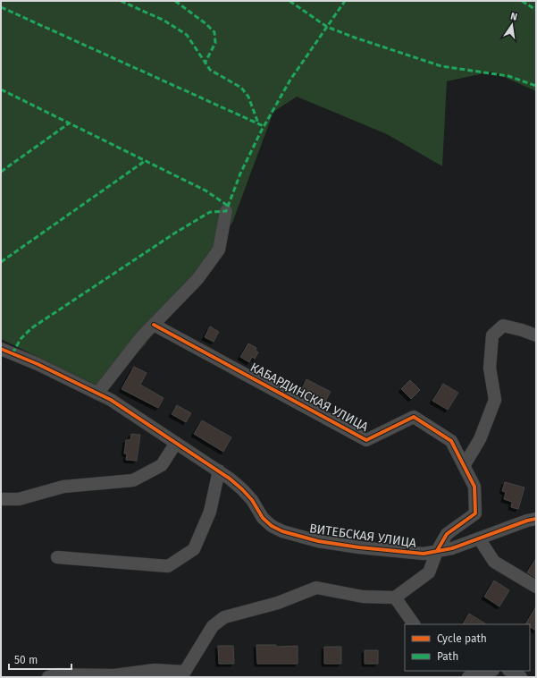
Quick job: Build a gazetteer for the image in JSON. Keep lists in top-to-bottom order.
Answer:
{
  "streets": {
    "street": ["КАБАРДИНСКАЯ УЛИЦА", "ВИТЕБСКАЯ УЛИЦА"]
  },
  "crossings": [
    ["КАБАРДИНСКАЯ УЛИЦА", "ВИТЕБСКАЯ УЛИЦА"]
  ],
  "legend": ["Cycle path", "Path"],
  "scale_bar": "50 m",
  "north": "top"
}
